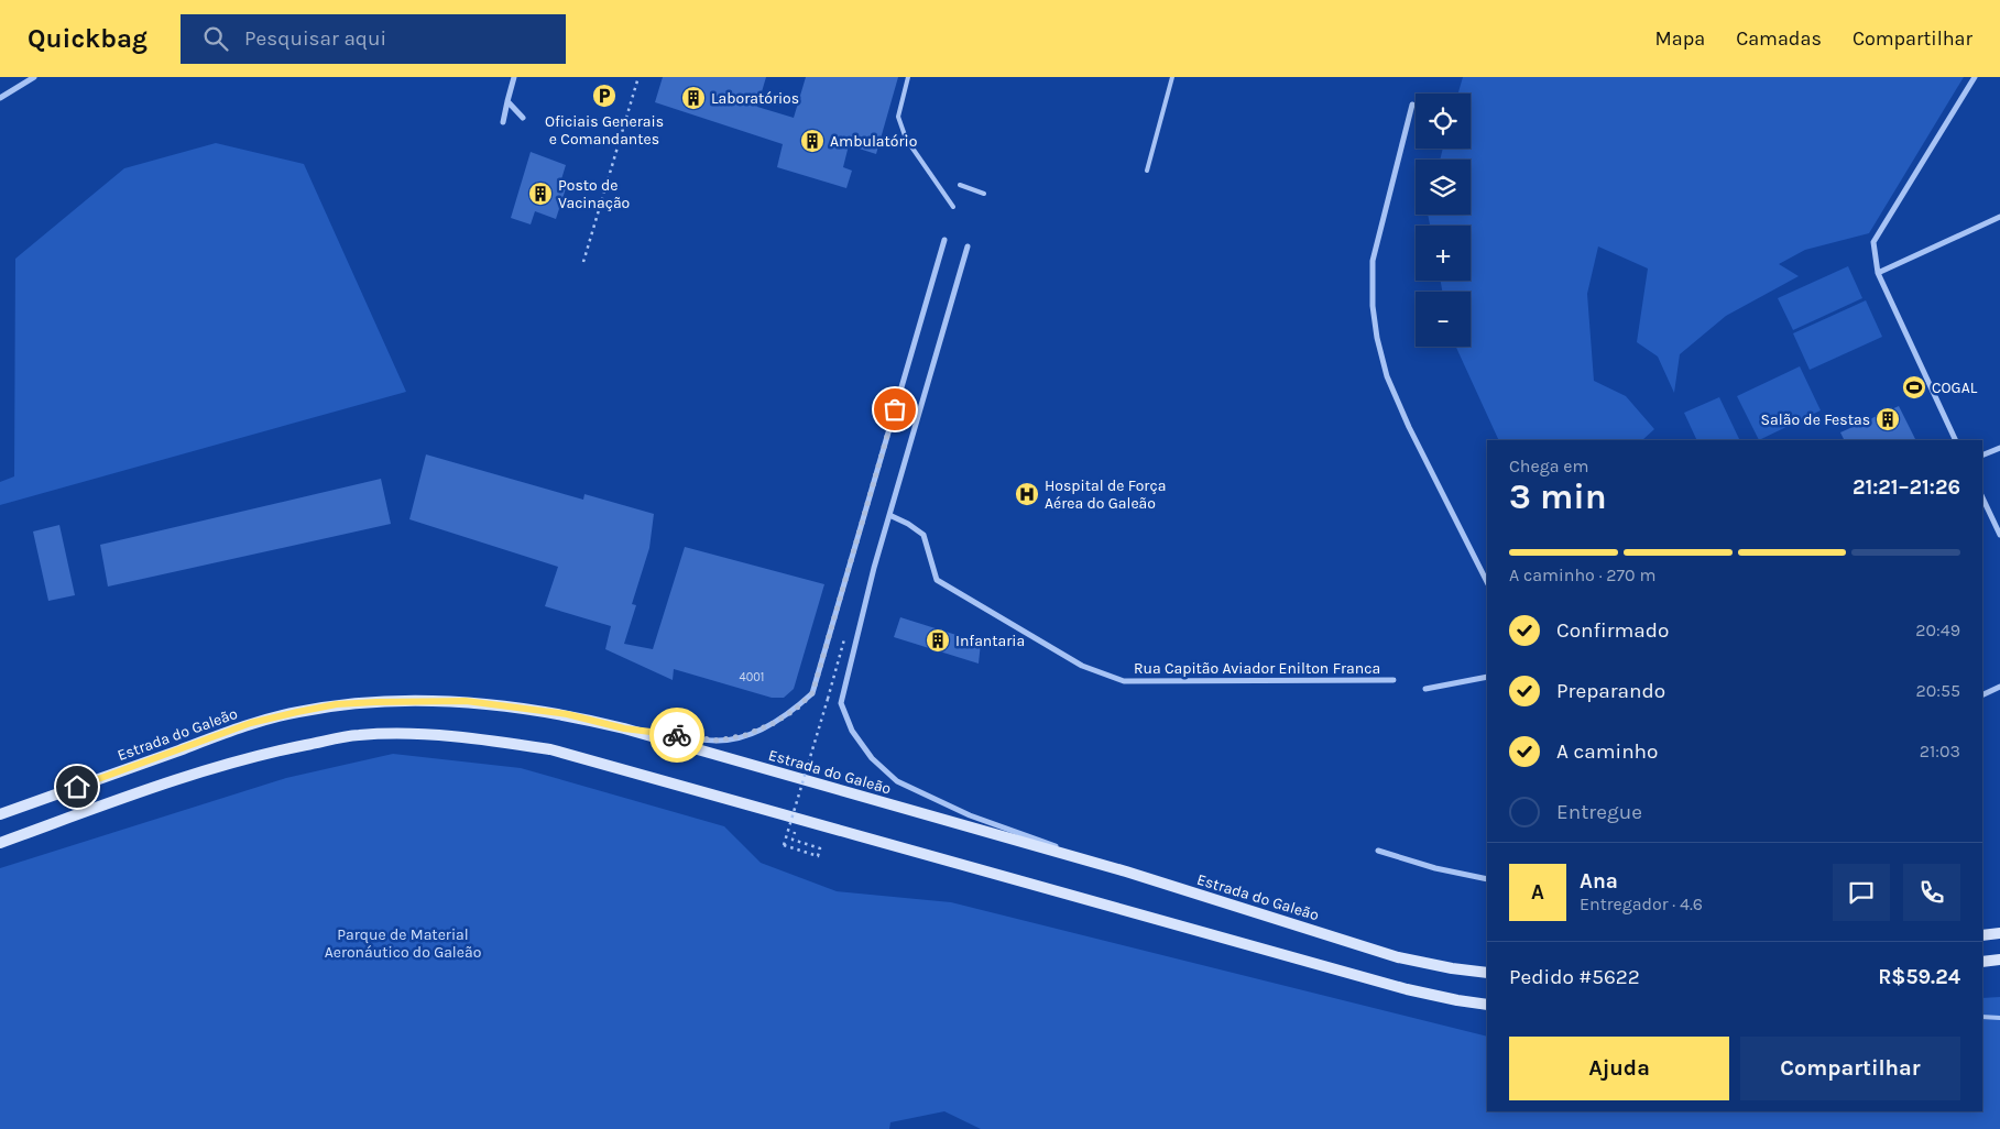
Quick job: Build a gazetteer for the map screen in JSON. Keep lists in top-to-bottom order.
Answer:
{
  "streets": {
    "main road": ["Estrada do Galeão"],
    "street": ["Rua Capitão Aviador Enilton Franca"]
  },
  "parks": ["Parque de Material Aeronáutico do Galeão"],
  "places": {
    "parking": ["Oficiais Generais e Comandantes"],
    "building": [
      "Laboratórios",
      "Ambulatório",
      "Posto de Vacinação",
      "Salão de Festas",
      "Infantaria"
    ],
    "sports": ["COGAL"],
    "hospital": ["Hospital de Força Aérea do Galeão"]
  },
  "house_numbers": ["4001"],
  "page": {
    "header": "Quickbag",
    "search": "Pesquisar aqui",
    "nav": ["Mapa", "Camadas", "Compartilhar"],
    "map_buttons": ["+", "−"],
    "heading": ["3 min", "Chega em", "21:21–21:26"],
    "panel": [
      "Ana",
      "Entregador · 4.6",
      "Pedido #5622",
      "R$59.24"
    ],
    "bar": "A caminho · 270 m",
    "list": [
      ["Confirmado", "20:49"],
      ["Preparando", "20:55"],
      ["A caminho", "21:03"],
      "Entregue"
    ],
    "round": "A",
    "buttons": ["Ajuda", "Compartilhar"]
  }
}
